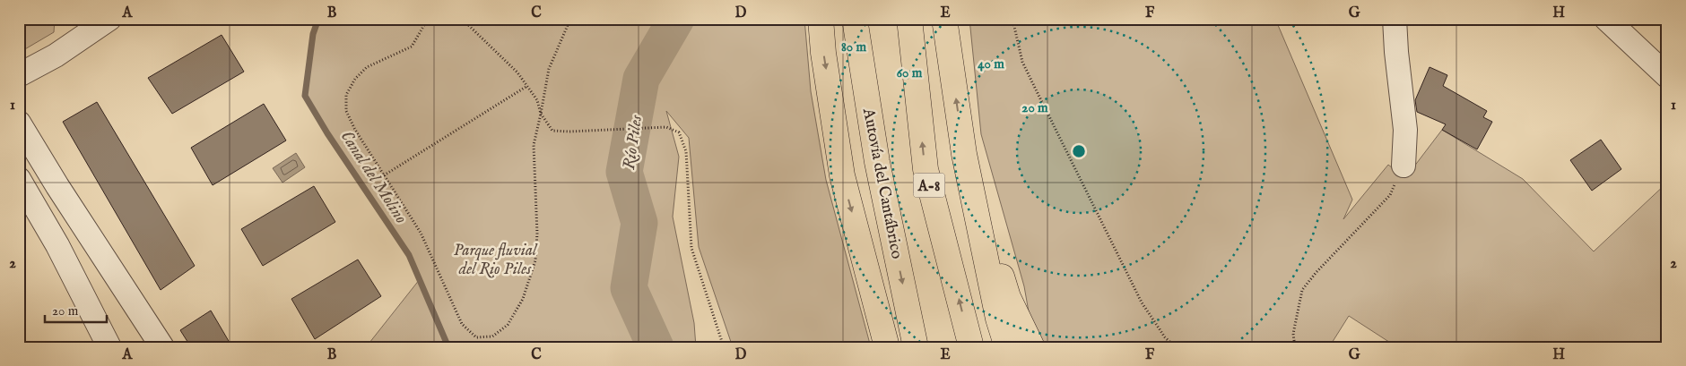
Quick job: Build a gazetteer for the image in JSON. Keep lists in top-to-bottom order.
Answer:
{
  "streets": {
    "highway": ["Autovía del Cantábrico", "A-8"]
  },
  "water": ["Río Piles", "Canal del Molino"],
  "parks": ["Parque fluvial del Rio Piles"],
  "scale_bar": "20 m",
  "grid": {
    "columns": [
      "A",
      "B",
      "C",
      "D",
      "E",
      "F",
      "G",
      "H"
    ],
    "rows": ["1", "2"]
  },
  "rings": [
    "80 m",
    "40 m",
    "60 m",
    "20 m"
  ]
}
